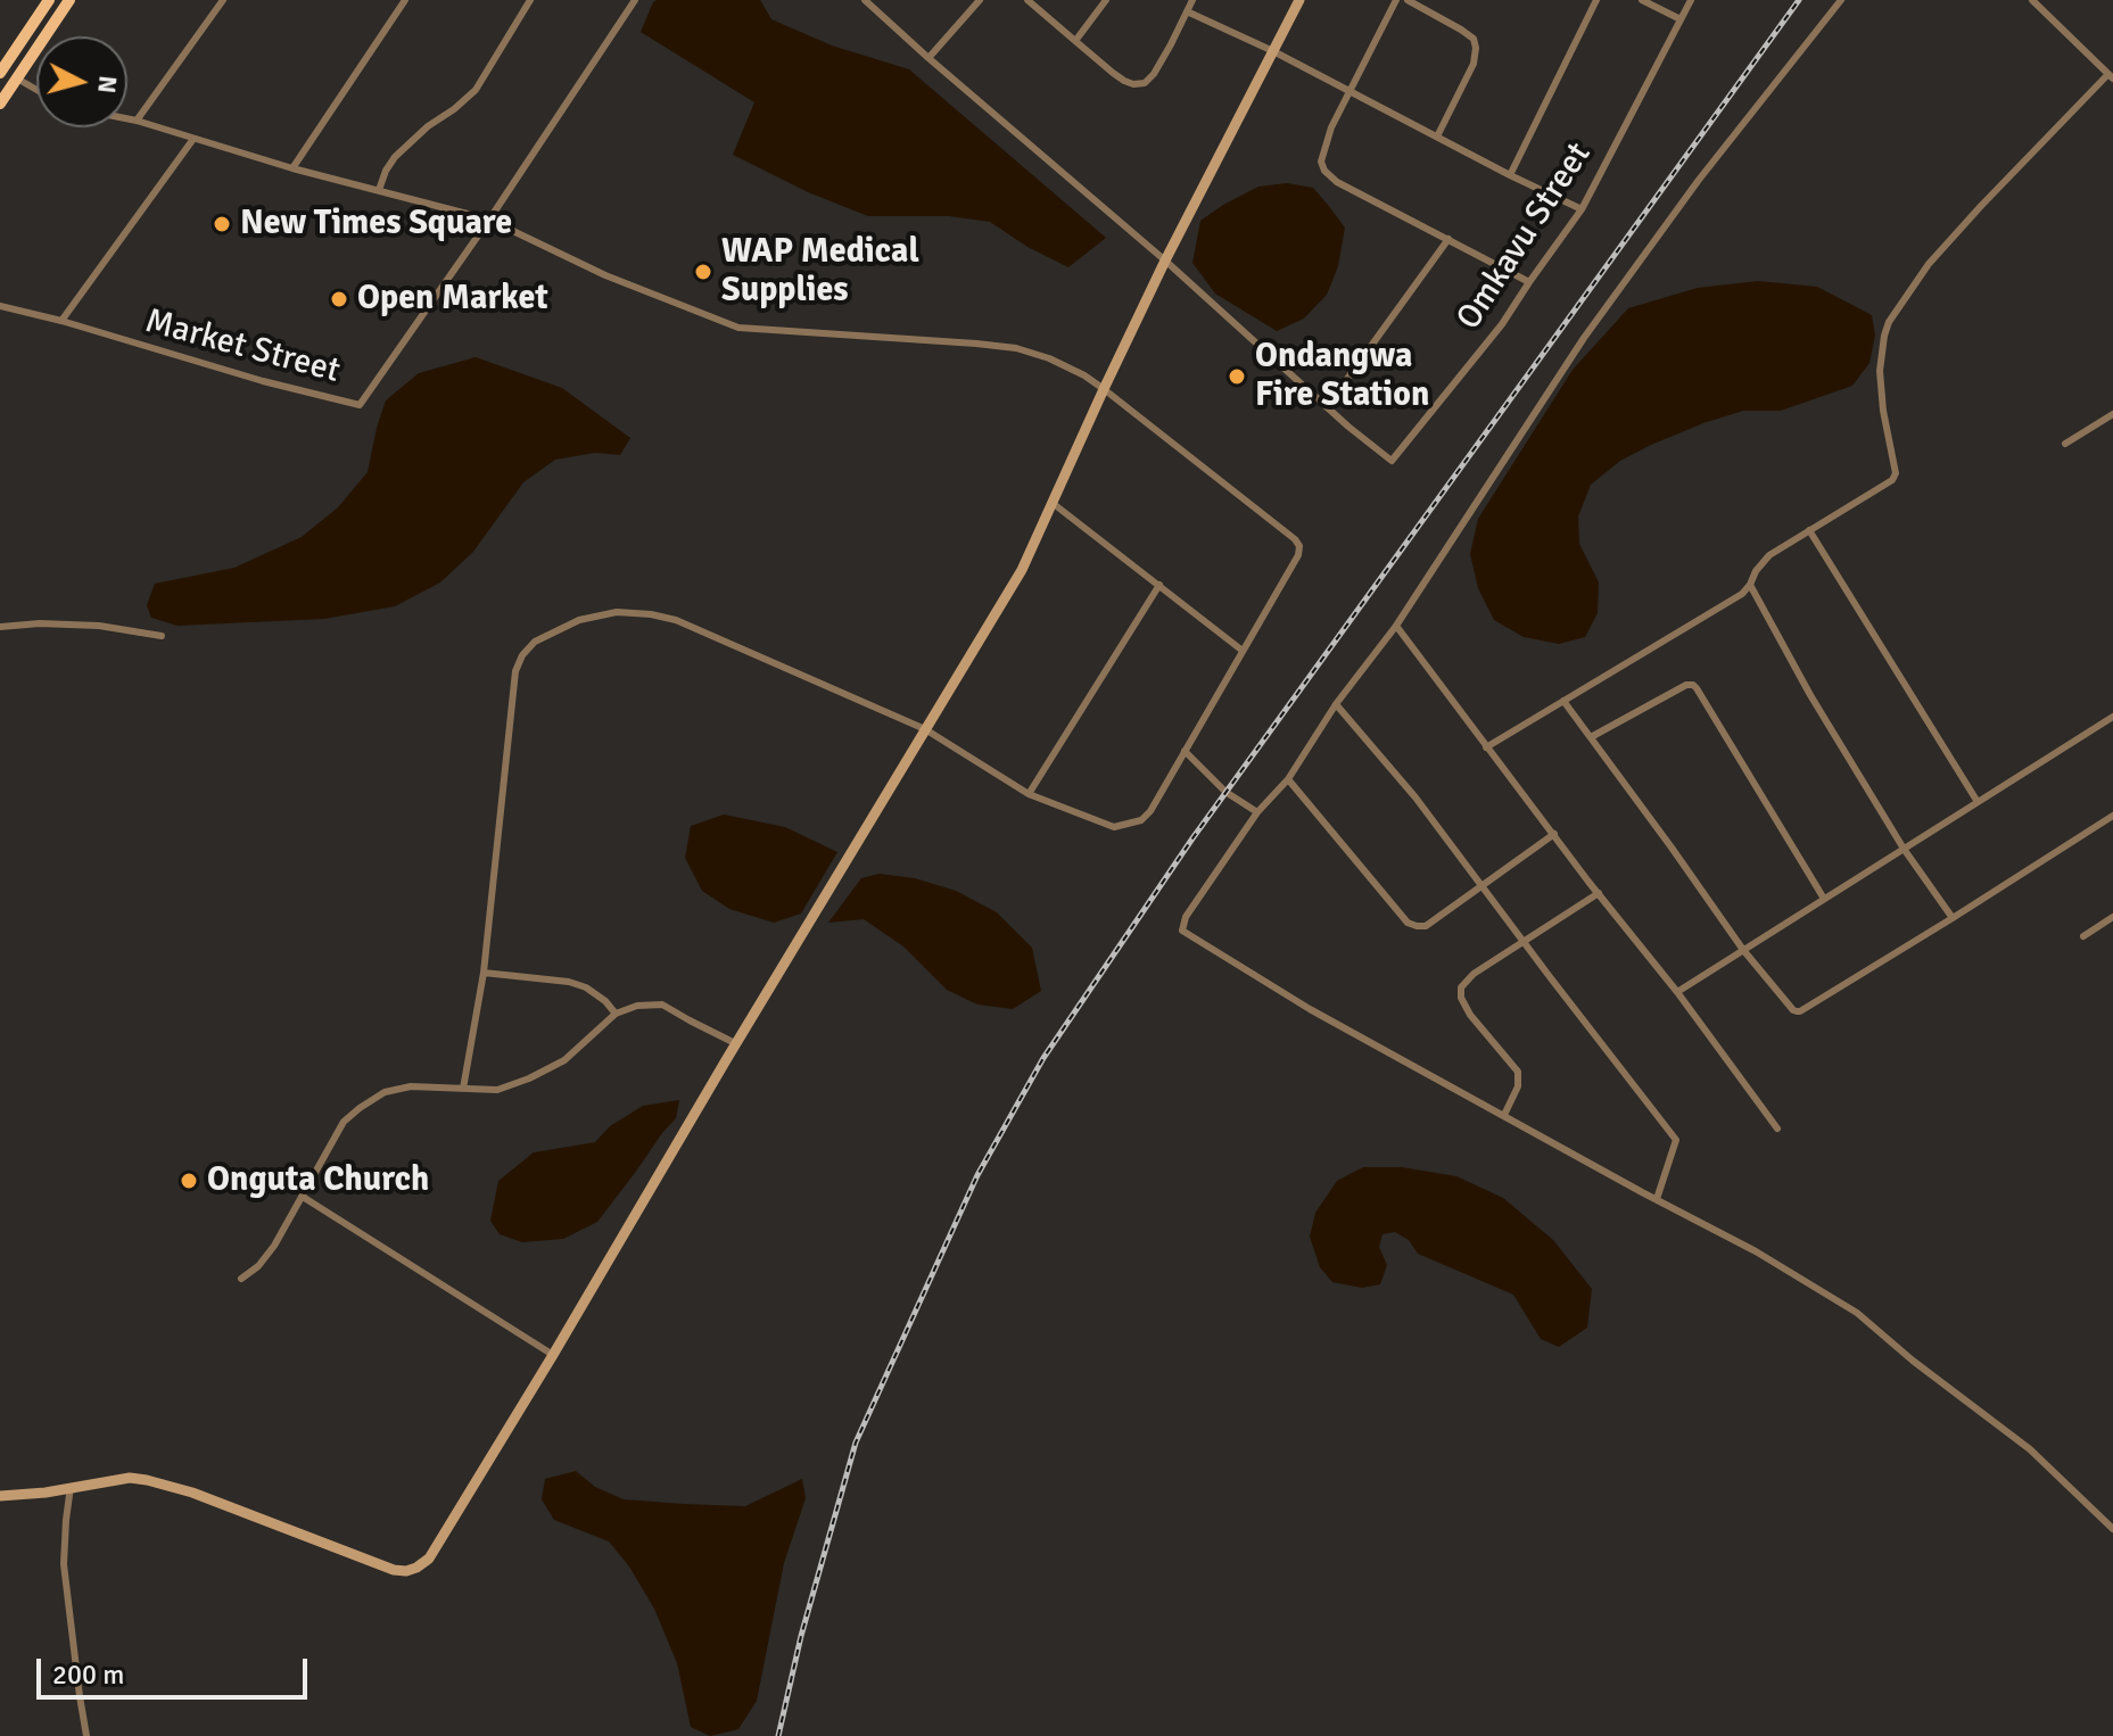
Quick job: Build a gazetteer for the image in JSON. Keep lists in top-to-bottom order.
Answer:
{
  "streets": {
    "street": ["Omkavu Street", "Market Street"]
  },
  "places": [
    "New Times Square",
    "WAP Medical Supplies",
    "Open Market",
    "Ondangwa Fire Station",
    "Onguta Church"
  ],
  "scale_bar": "200 m",
  "north": "right"
}
